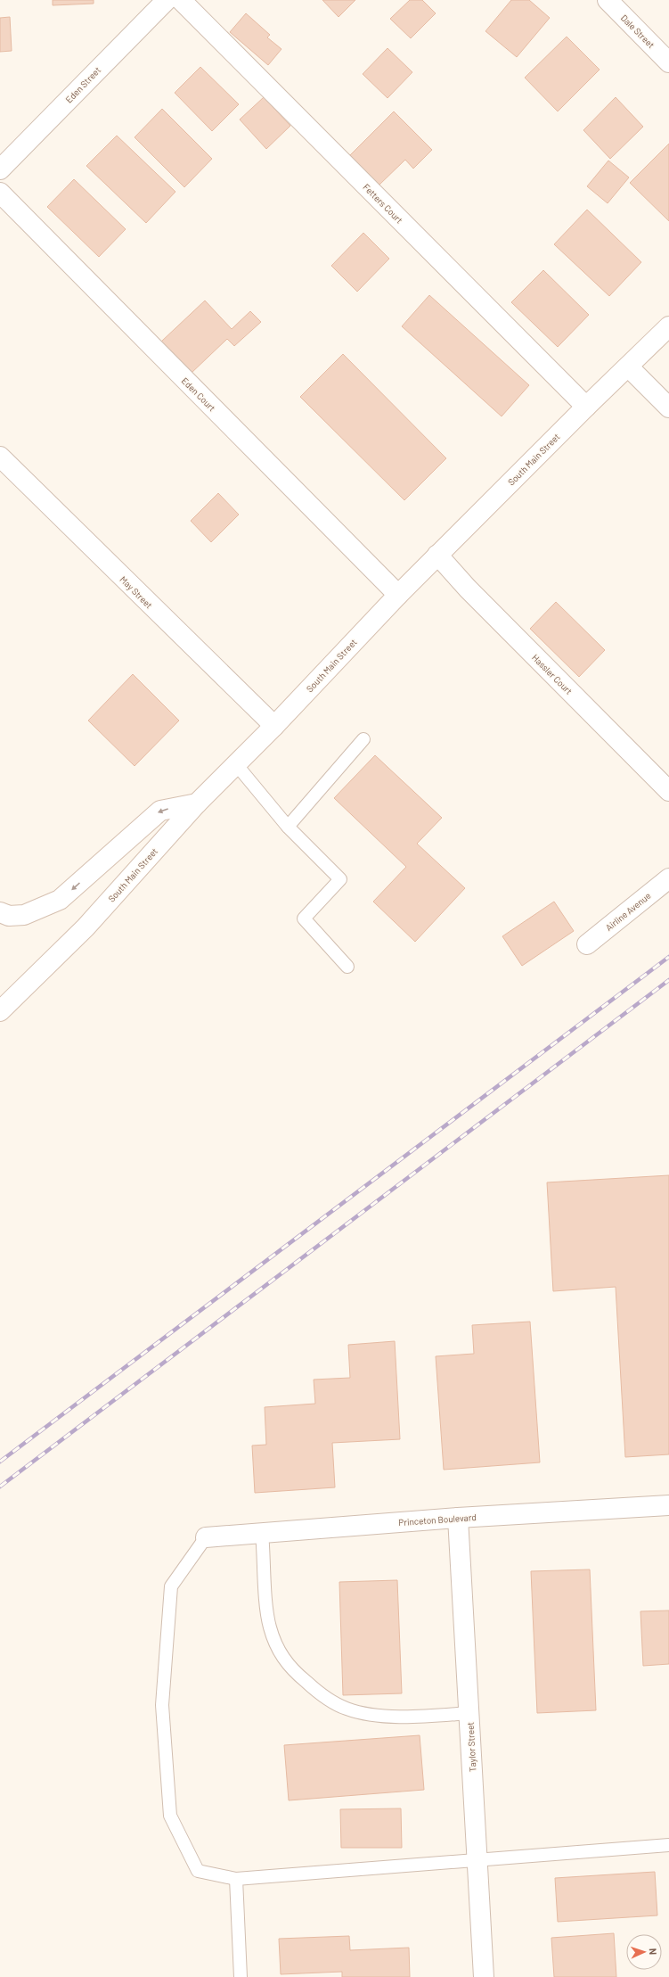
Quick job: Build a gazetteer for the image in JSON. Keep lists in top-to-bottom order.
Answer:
{
  "streets": {
    "street": [
      "Dale Street",
      "Eden Street",
      "Fetters Court",
      "Eden Court",
      "South Main Street",
      "May Street",
      "Hassler Court",
      "Airline Avenue",
      "Princeton Boulevard",
      "Taylor Street"
    ]
  },
  "crossings": [
    ["Fetters Court", "South Main Street"],
    ["Eden Court", "South Main Street"],
    ["South Main Street", "May Street"],
    ["South Main Street", "Hassler Court"],
    ["Princeton Boulevard", "Taylor Street"]
  ],
  "north": "right"
}
